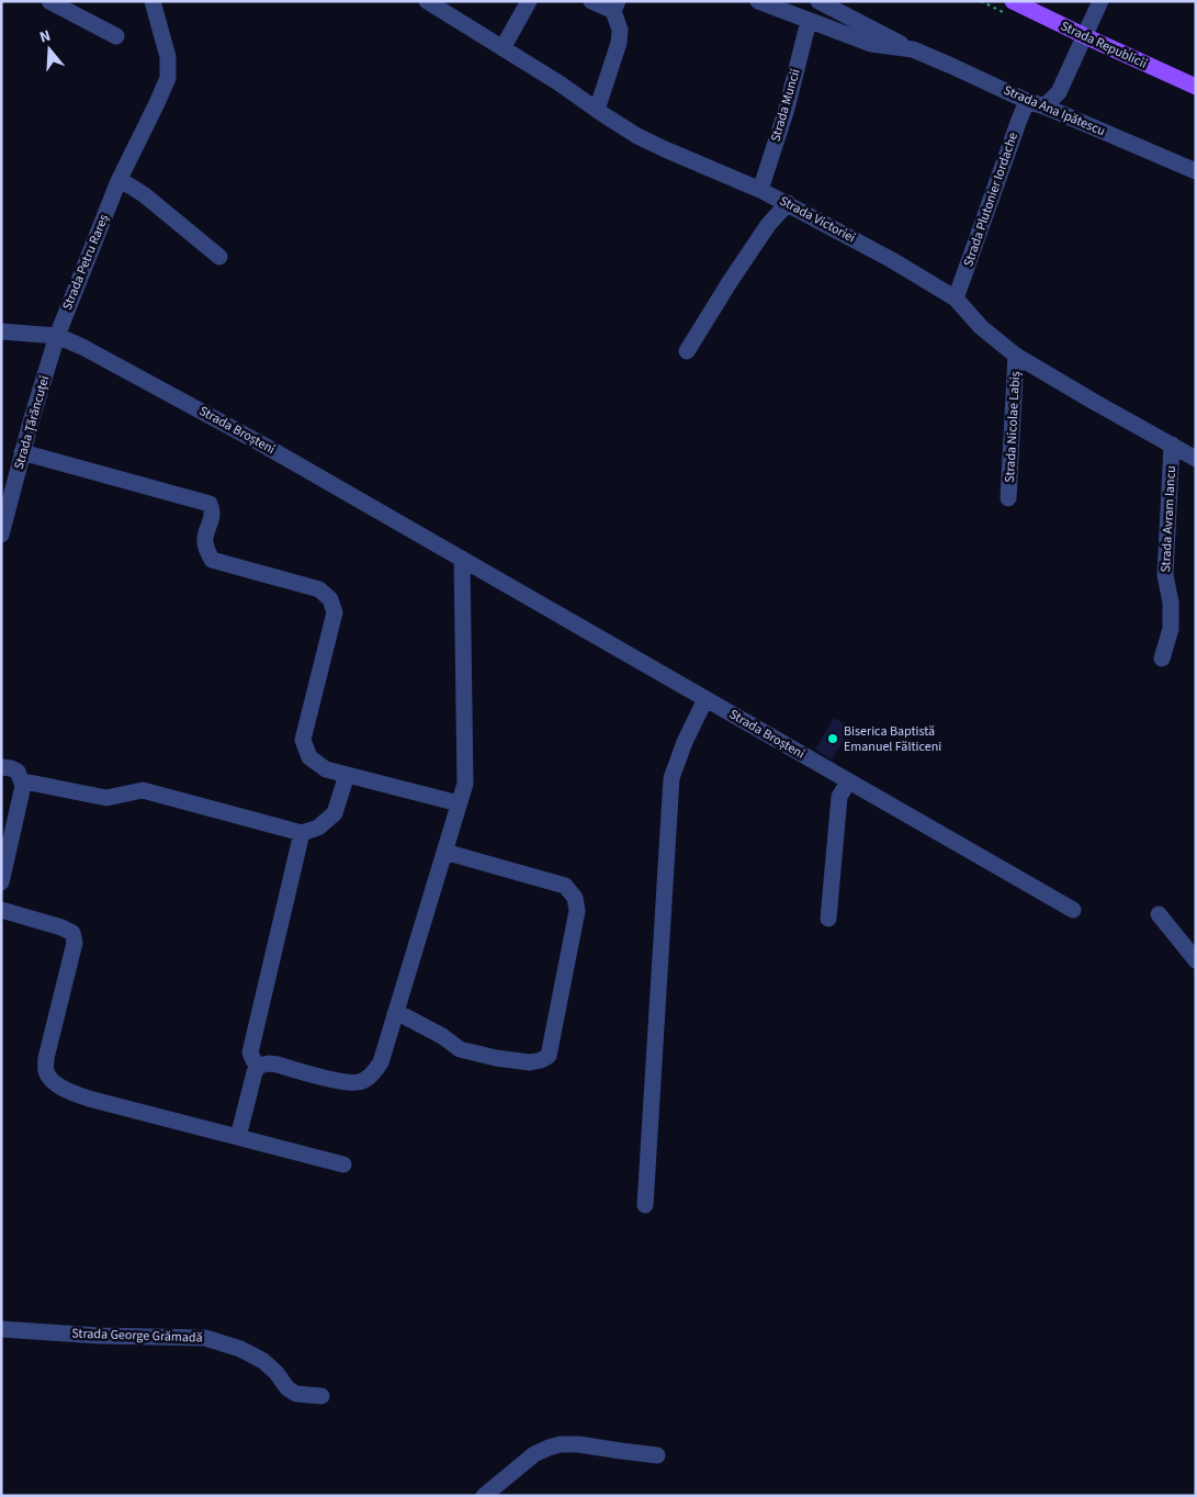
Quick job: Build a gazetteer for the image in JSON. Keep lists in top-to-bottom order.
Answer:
{
  "streets": {
    "main road": ["Strada Republicii"],
    "street": [
      "Strada Muncii",
      "Strada Ana Ipătescu",
      "Strada Plutonier Iordache",
      "Strada Victoriei",
      "Strada Petru Rareș",
      "Strada Țărăncuței",
      "Strada Nicolae Labiș",
      "Strada Broșteni",
      "Strada Avram Iancu",
      "Strada George Grămadă"
    ]
  },
  "crossings": [
    ["Strada Muncii", "Strada Ana Ipătescu"],
    ["Strada Muncii", "Strada Victoriei"],
    ["Strada Ana Ipătescu", "Strada Plutonier Iordache"],
    ["Strada Plutonier Iordache", "Strada Victoriei"],
    ["Strada Victoriei", "Strada Nicolae Labiș"],
    ["Strada Victoriei", "Strada Avram Iancu"],
    ["Strada Petru Rareș", "Strada Țărăncuței"],
    ["Strada Petru Rareș", "Strada Broșteni"],
    ["Strada Țărăncuței", "Strada Broșteni"]
  ],
  "places": ["Biserica Baptistă Emanuel Fălticeni"],
  "north": "top"
}
